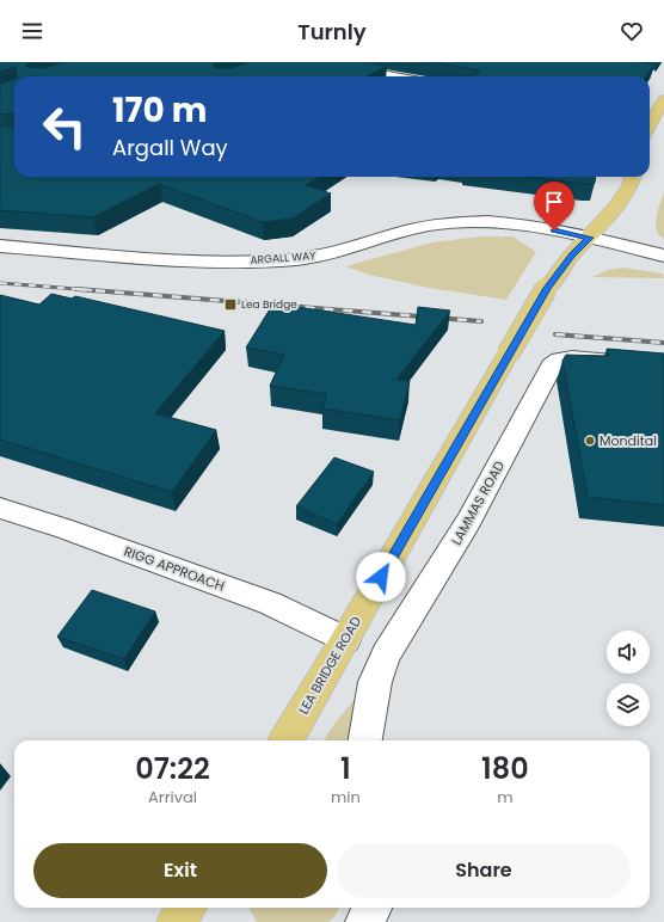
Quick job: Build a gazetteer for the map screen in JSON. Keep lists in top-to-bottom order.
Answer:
{
  "streets": {
    "main road": ["LEA BRIDGE ROAD"],
    "street": ["ARGALL WAY", "LAMMAS ROAD", "RIGG APPROACH"]
  },
  "crossings": [
    ["ARGALL WAY", "LEA BRIDGE ROAD"],
    ["RIGG APPROACH", "LEA BRIDGE ROAD"]
  ],
  "places": {
    "transit": ["Lea Bridge"],
    "other": ["Mondital"]
  },
  "page": {
    "header": "Turnly",
    "turn": ["170 m", "Argall Way"],
    "eta": [
      "07:22",
      "Arrival",
      "1",
      "min",
      "180",
      "m"
    ],
    "buttons": ["Exit", "Share"]
  }
}
